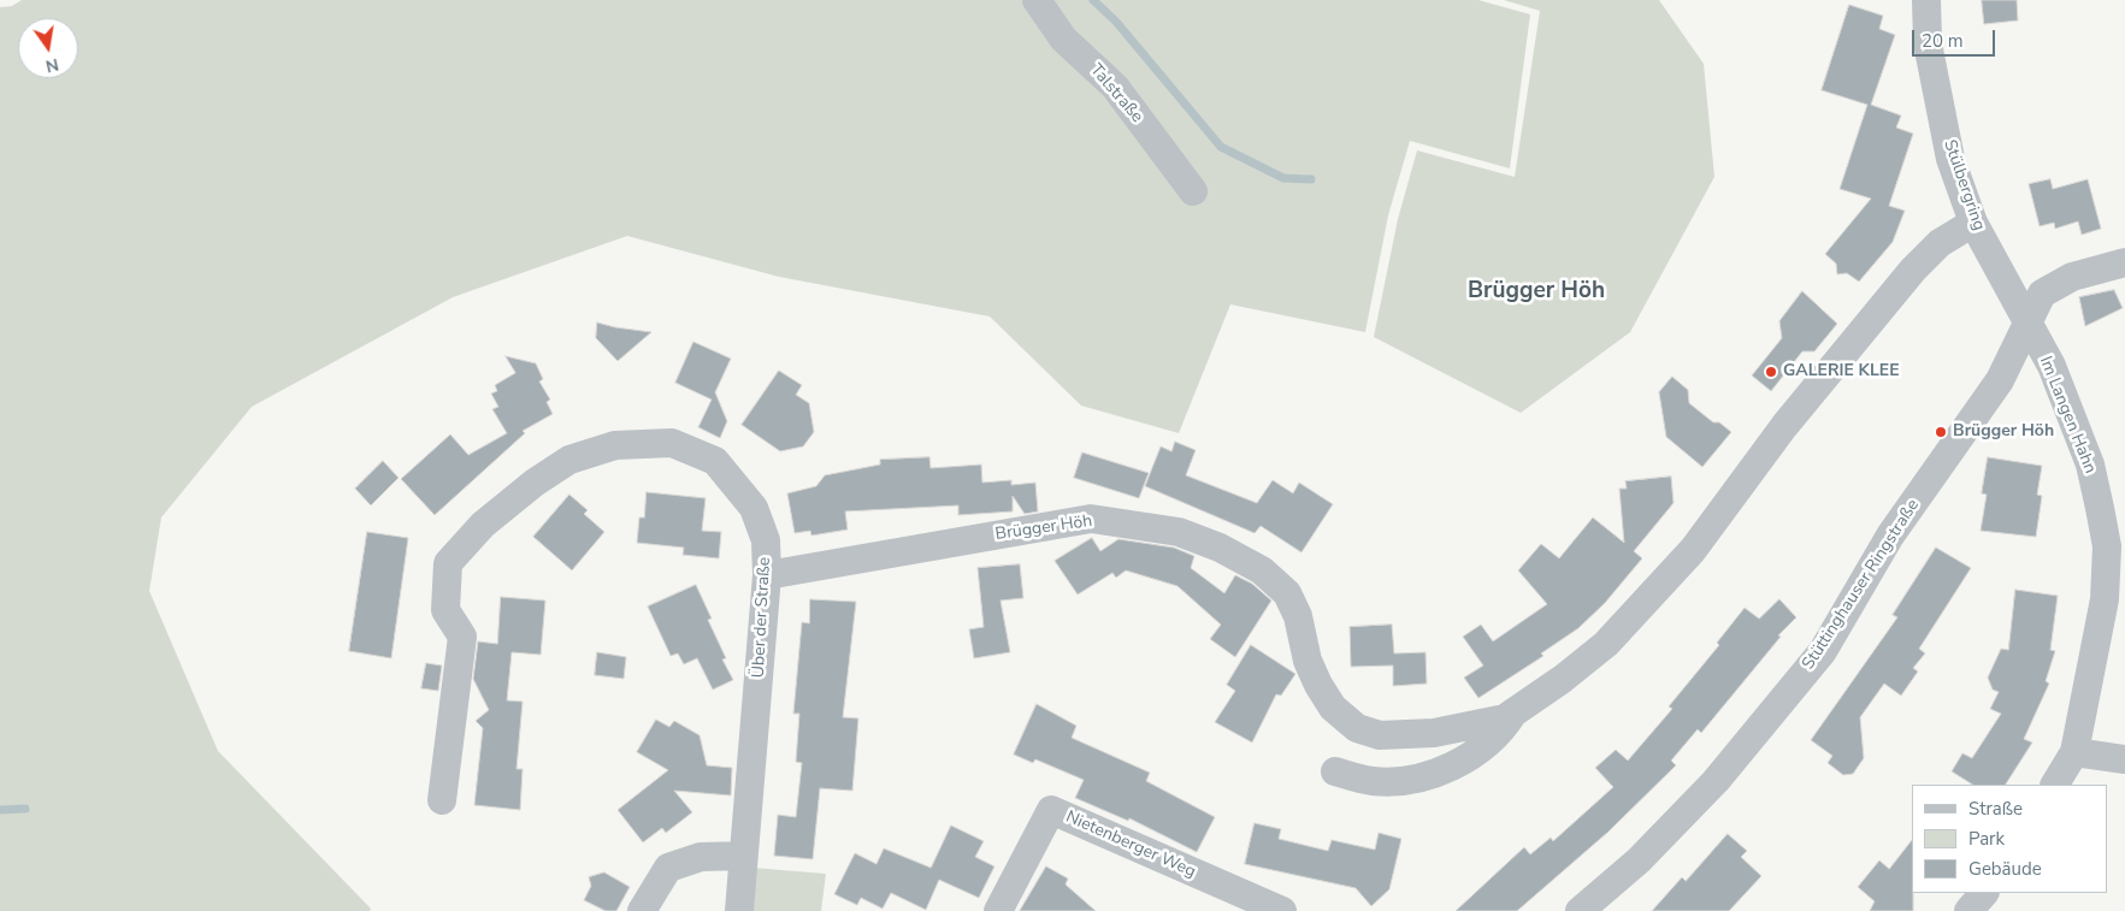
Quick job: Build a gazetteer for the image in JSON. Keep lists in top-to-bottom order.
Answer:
{
  "streets": {
    "street": [
      "Talstraße",
      "Stülbergring",
      "Im Langen Hahn",
      "Brügger Höh",
      "Stüttinghauser Ringstraße",
      "Über der Straße",
      "Nietenberger Weg"
    ]
  },
  "crossings": [
    ["Stülbergring", "Im Langen Hahn"],
    ["Stülbergring", "Brügger Höh"],
    ["Stülbergring", "Stüttinghauser Ringstraße"],
    ["Im Langen Hahn", "Stüttinghauser Ringstraße"],
    ["Brügger Höh", "Über der Straße"]
  ],
  "districts": ["Brügger Höh"],
  "places": ["GALERIE KLEE", "Brügger Höh"],
  "legend": ["Straße", "Park", "Gebäude"],
  "scale_bar": "20 m",
  "north": "bottom"
}
